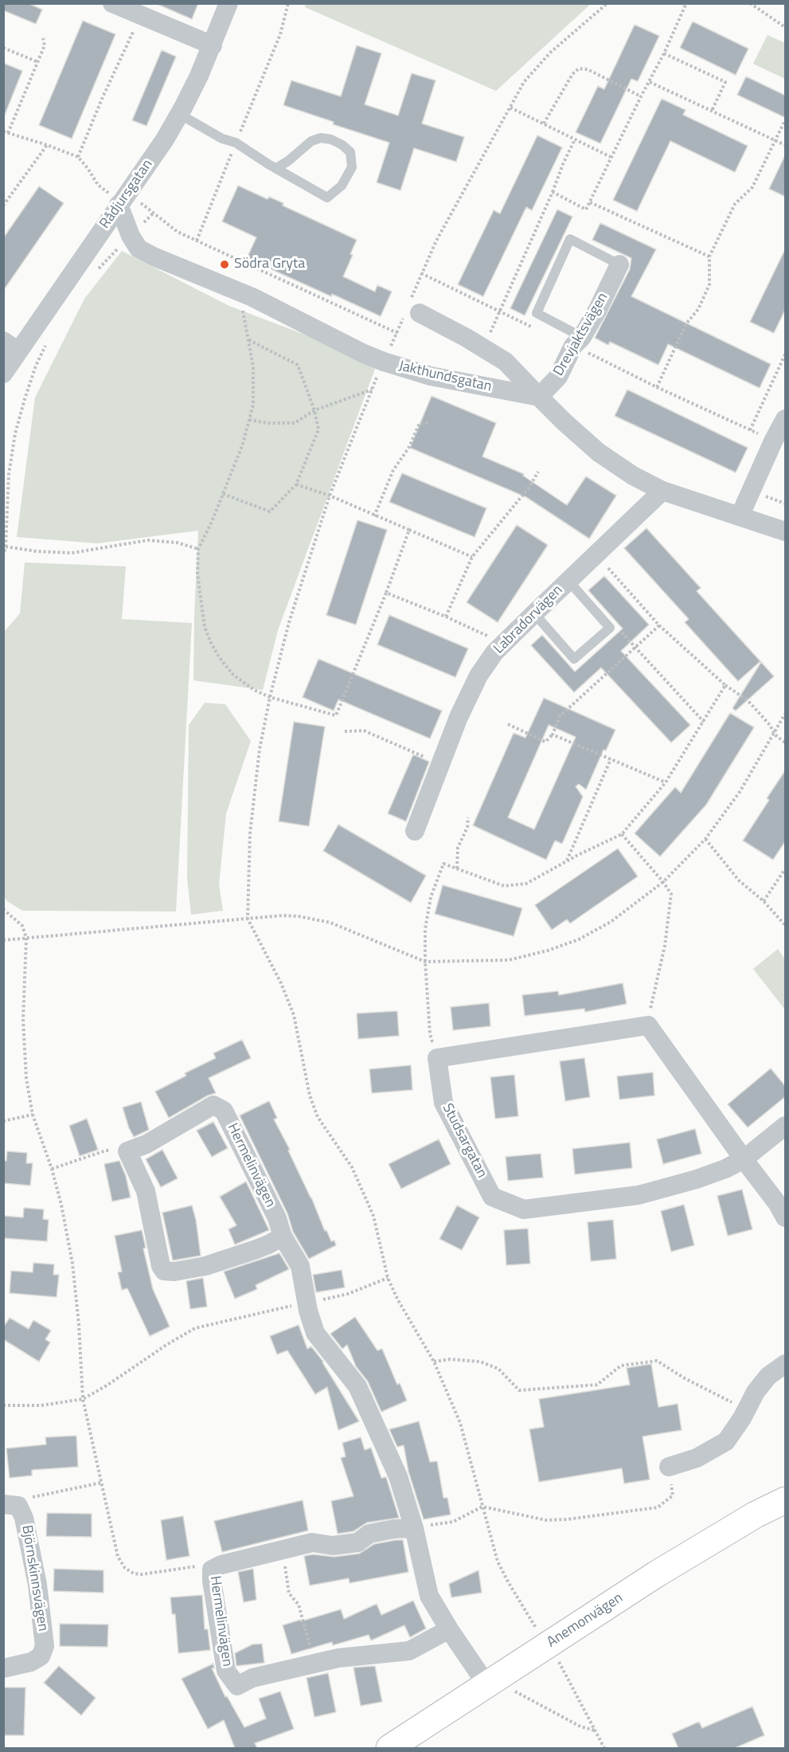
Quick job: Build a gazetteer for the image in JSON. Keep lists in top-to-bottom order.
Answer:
{
  "streets": {
    "street": [
      "Rådjursgatan",
      "Drevjaktsvägen",
      "Jakthundsgatan",
      "Labradorvägen",
      "Studsargatan",
      "Hermelinvägen",
      "Björnskinnsvägen",
      "Anemonvägen"
    ]
  },
  "crossings": [
    ["Rådjursgatan", "Jakthundsgatan"],
    ["Drevjaktsvägen", "Jakthundsgatan"],
    ["Hermelinvägen", "Anemonvägen"]
  ],
  "places": ["Södra Gryta"]
}
